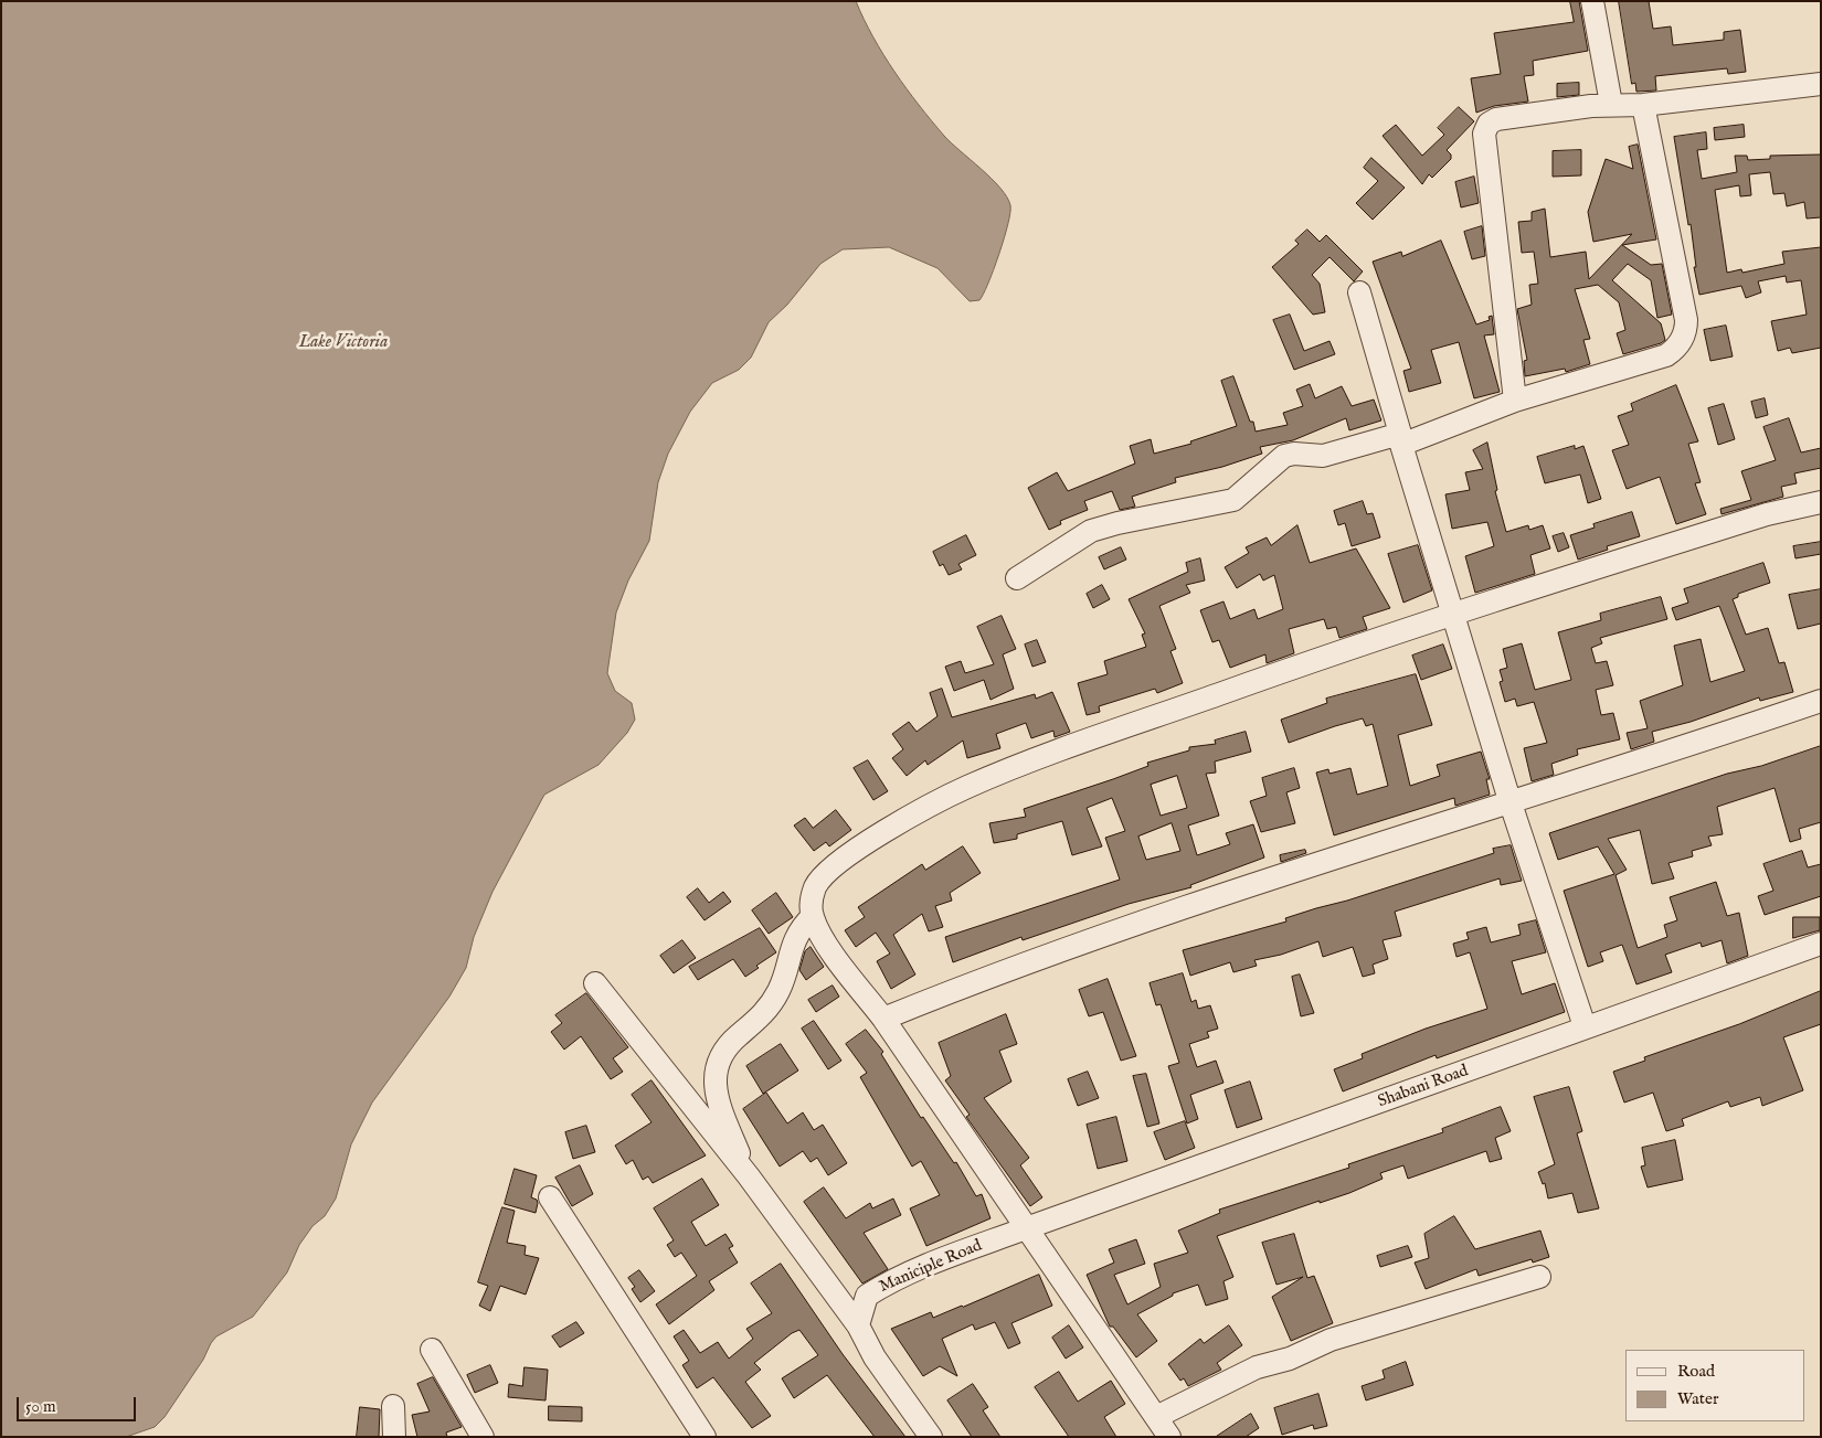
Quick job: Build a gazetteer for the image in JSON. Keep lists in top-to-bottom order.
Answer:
{
  "streets": {
    "street": ["Shabani Road", "Maniciple Road"]
  },
  "crossings": [
    ["Shabani Road", "Maniciple Road"]
  ],
  "water": ["Lake Victoria"],
  "legend": ["Road", "Water"],
  "scale_bar": "50 m"
}
